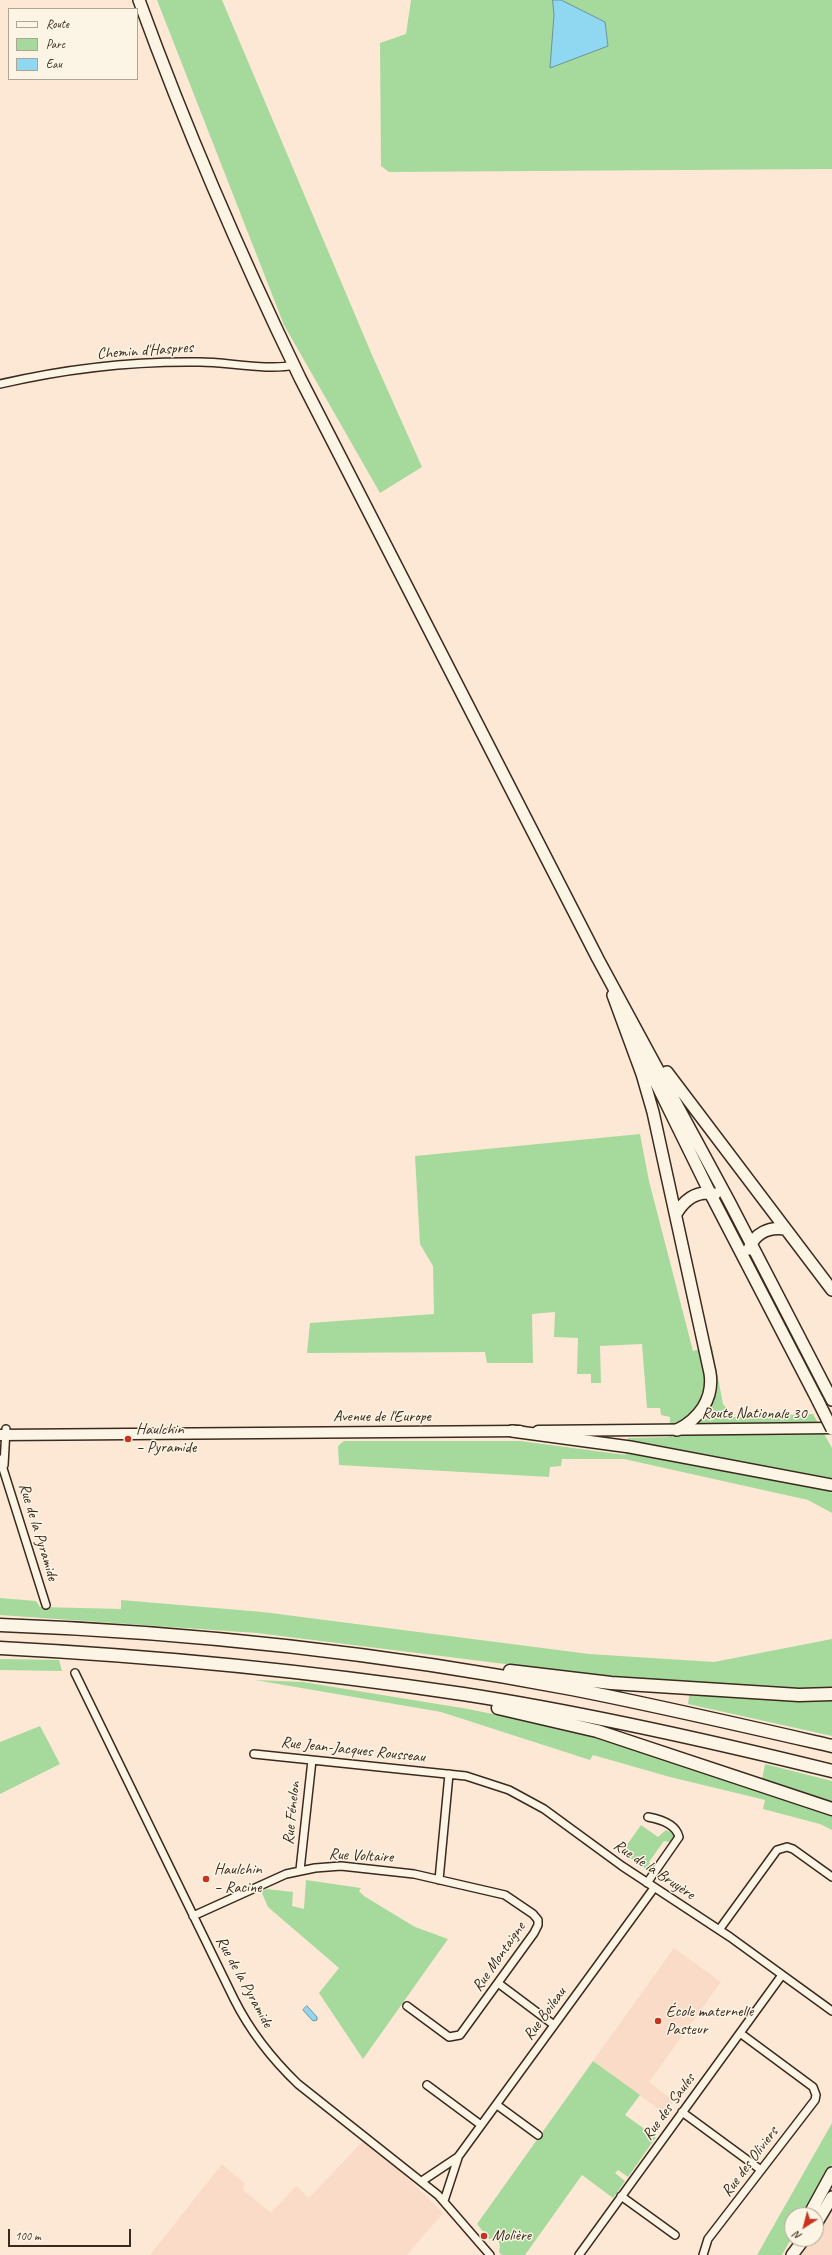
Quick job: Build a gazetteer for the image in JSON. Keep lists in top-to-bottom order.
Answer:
{
  "streets": {
    "main road": ["Route Nationale 30", "Avenue de l'Europe"],
    "street": [
      "Chemin d'Haspres",
      "Rue de la Pyramide",
      "Rue Jean-Jacques Rousseau",
      "Rue Fénelon",
      "Rue Voltaire",
      "Rue de la Bruyère",
      "Rue Montaigne",
      "Rue Boileau",
      "Rue des Saules",
      "Rue des Oliviers"
    ]
  },
  "crossings": [
    ["Route Nationale 30", "Avenue de l'Europe"],
    ["Avenue de l'Europe", "Rue de la Pyramide"],
    ["Rue de la Pyramide", "Rue Voltaire"],
    ["Rue de la Pyramide", "Rue Boileau"],
    ["Rue Jean-Jacques Rousseau", "Rue Fénelon"],
    ["Rue Jean-Jacques Rousseau", "Rue de la Bruyère"],
    ["Rue Fénelon", "Rue Voltaire"],
    ["Rue Voltaire", "Rue Montaigne"],
    ["Rue de la Bruyère", "Rue Boileau"],
    ["Rue de la Bruyère", "Rue des Saules"],
    ["Rue des Saules", "Rue des Oliviers"]
  ],
  "places": [
    "Haulchin – Pyramide",
    "Haulchin – Racine",
    "École maternelle Pasteur",
    "Molière"
  ],
  "legend": ["Route", "Parc", "Eau"],
  "scale_bar": "100 m",
  "north": "bottom left"
}
